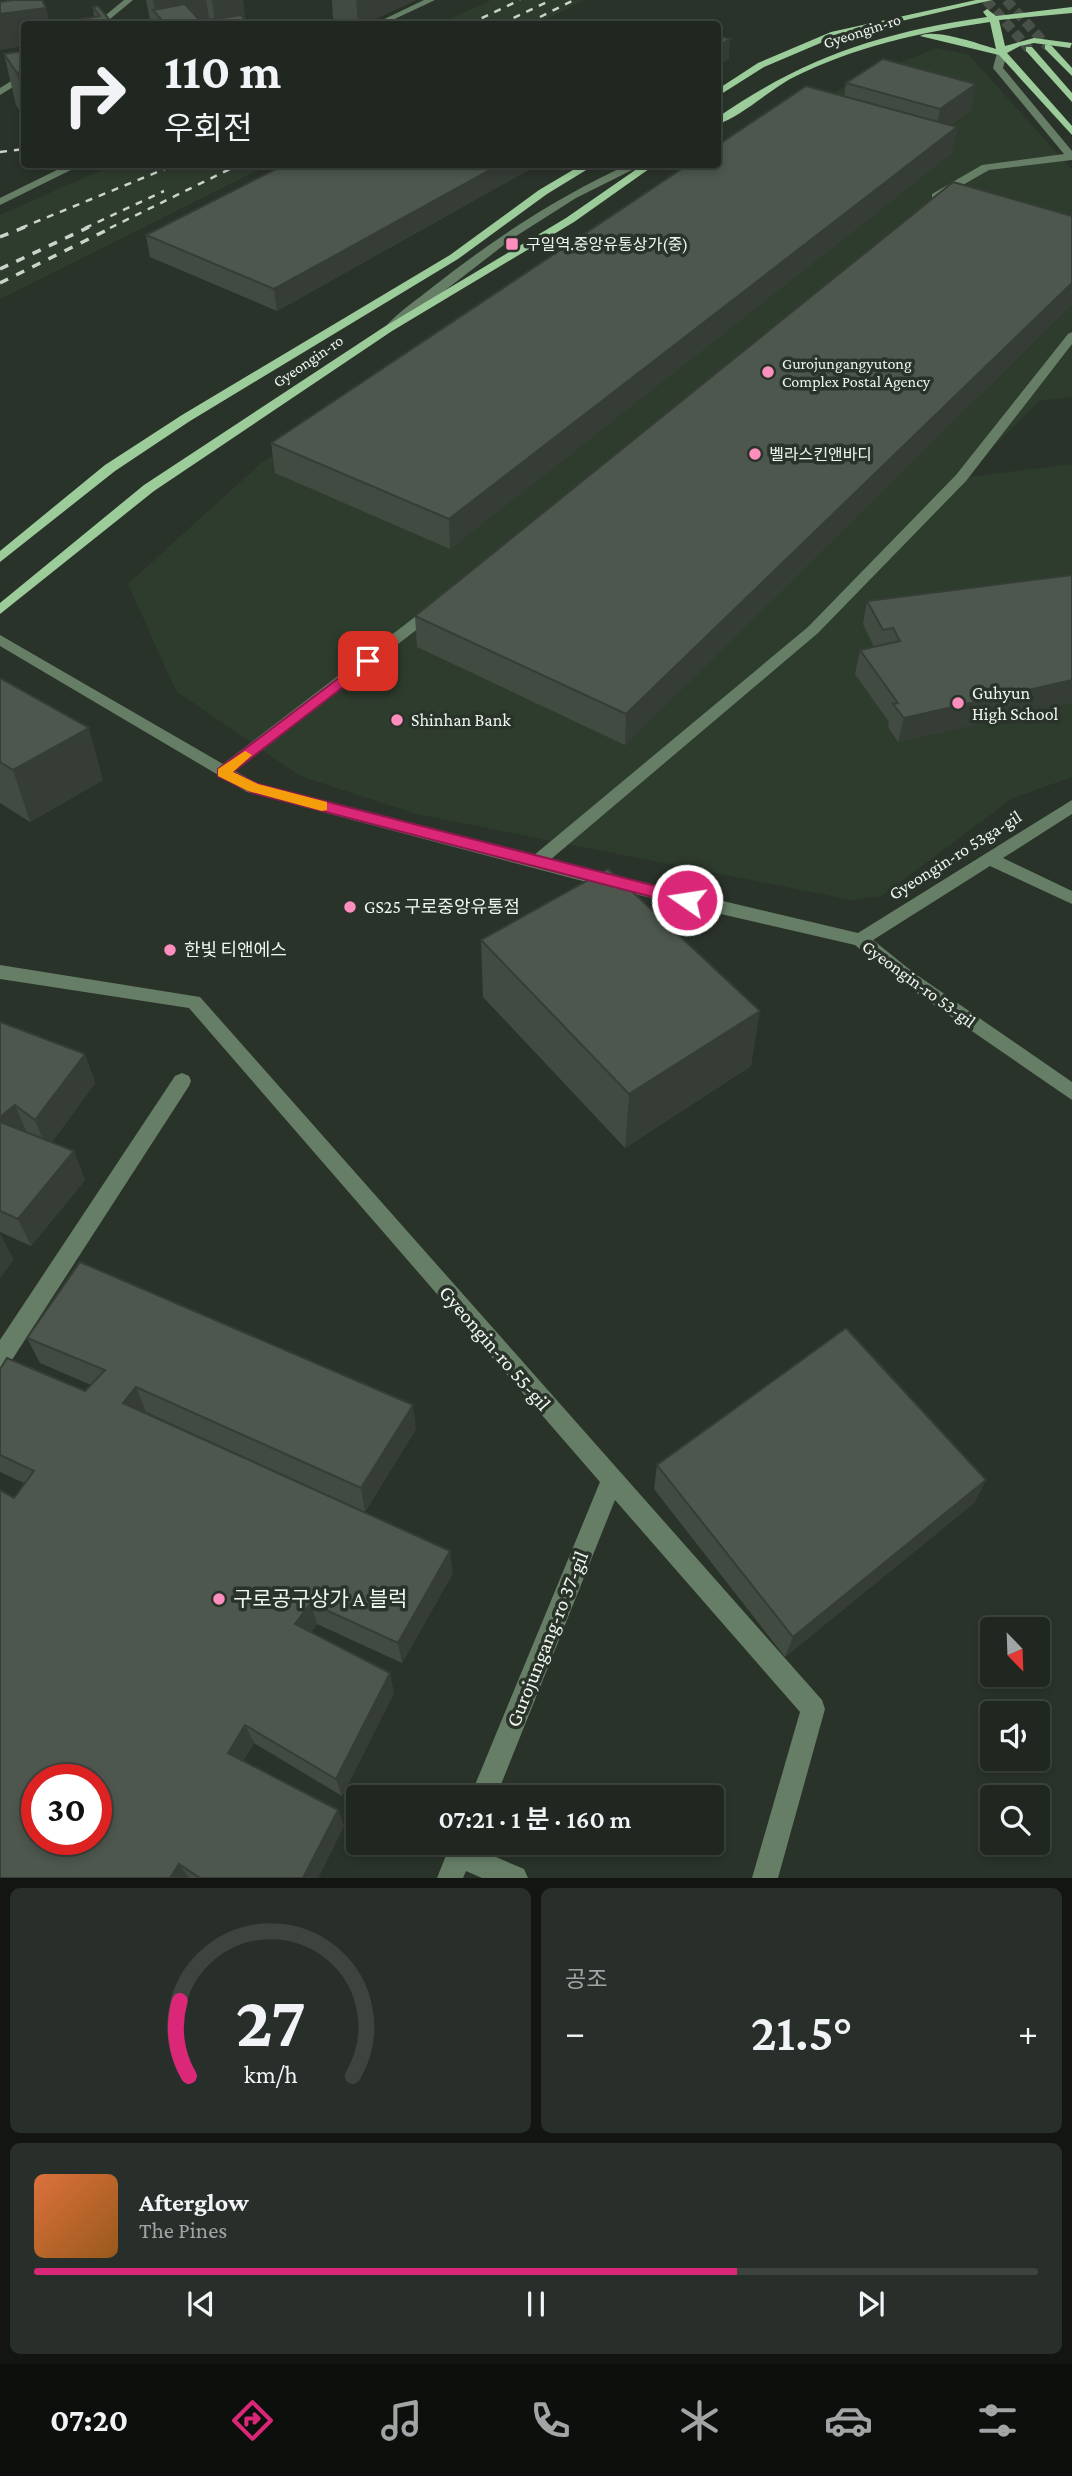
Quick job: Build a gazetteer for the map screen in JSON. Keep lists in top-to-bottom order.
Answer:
{
  "streets": {
    "main road": ["Gyeongin-ro"],
    "street": [
      "Gyeongin-ro 53ga-gil",
      "Gyeongin-ro 53-gil",
      "Gyeongin-ro 55-gil",
      "Gurojungang-ro 37-gil"
    ]
  },
  "crossings": [
    ["Gyeongin-ro 53ga-gil", "Gyeongin-ro 53-gil"],
    ["Gyeongin-ro 55-gil", "Gurojungang-ro 37-gil"]
  ],
  "places": {
    "transit": ["구일역.중앙유통상가(중)"],
    "other": [
      "Gurojungangyutong Complex Postal Agency",
      "벨라스킨앤바디",
      "Guhyun High School",
      "Shinhan Bank",
      "GS25 구로중앙유통점",
      "한빛 티앤에스",
      "구로공구상가 A 블럭"
    ]
  },
  "north": "bottom right",
  "page": {
    "turn": ["110 m", "우회전"],
    "limit": "30",
    "trip": "07:21 · 1 분 · 160 m",
    "tile": "공조",
    "heat": ["−", "21.5°", "+"],
    "song": ["Afterglow", "The Pines"],
    "tabs": "07:20",
    "gauge": ["27", "km/h"]
  }
}
